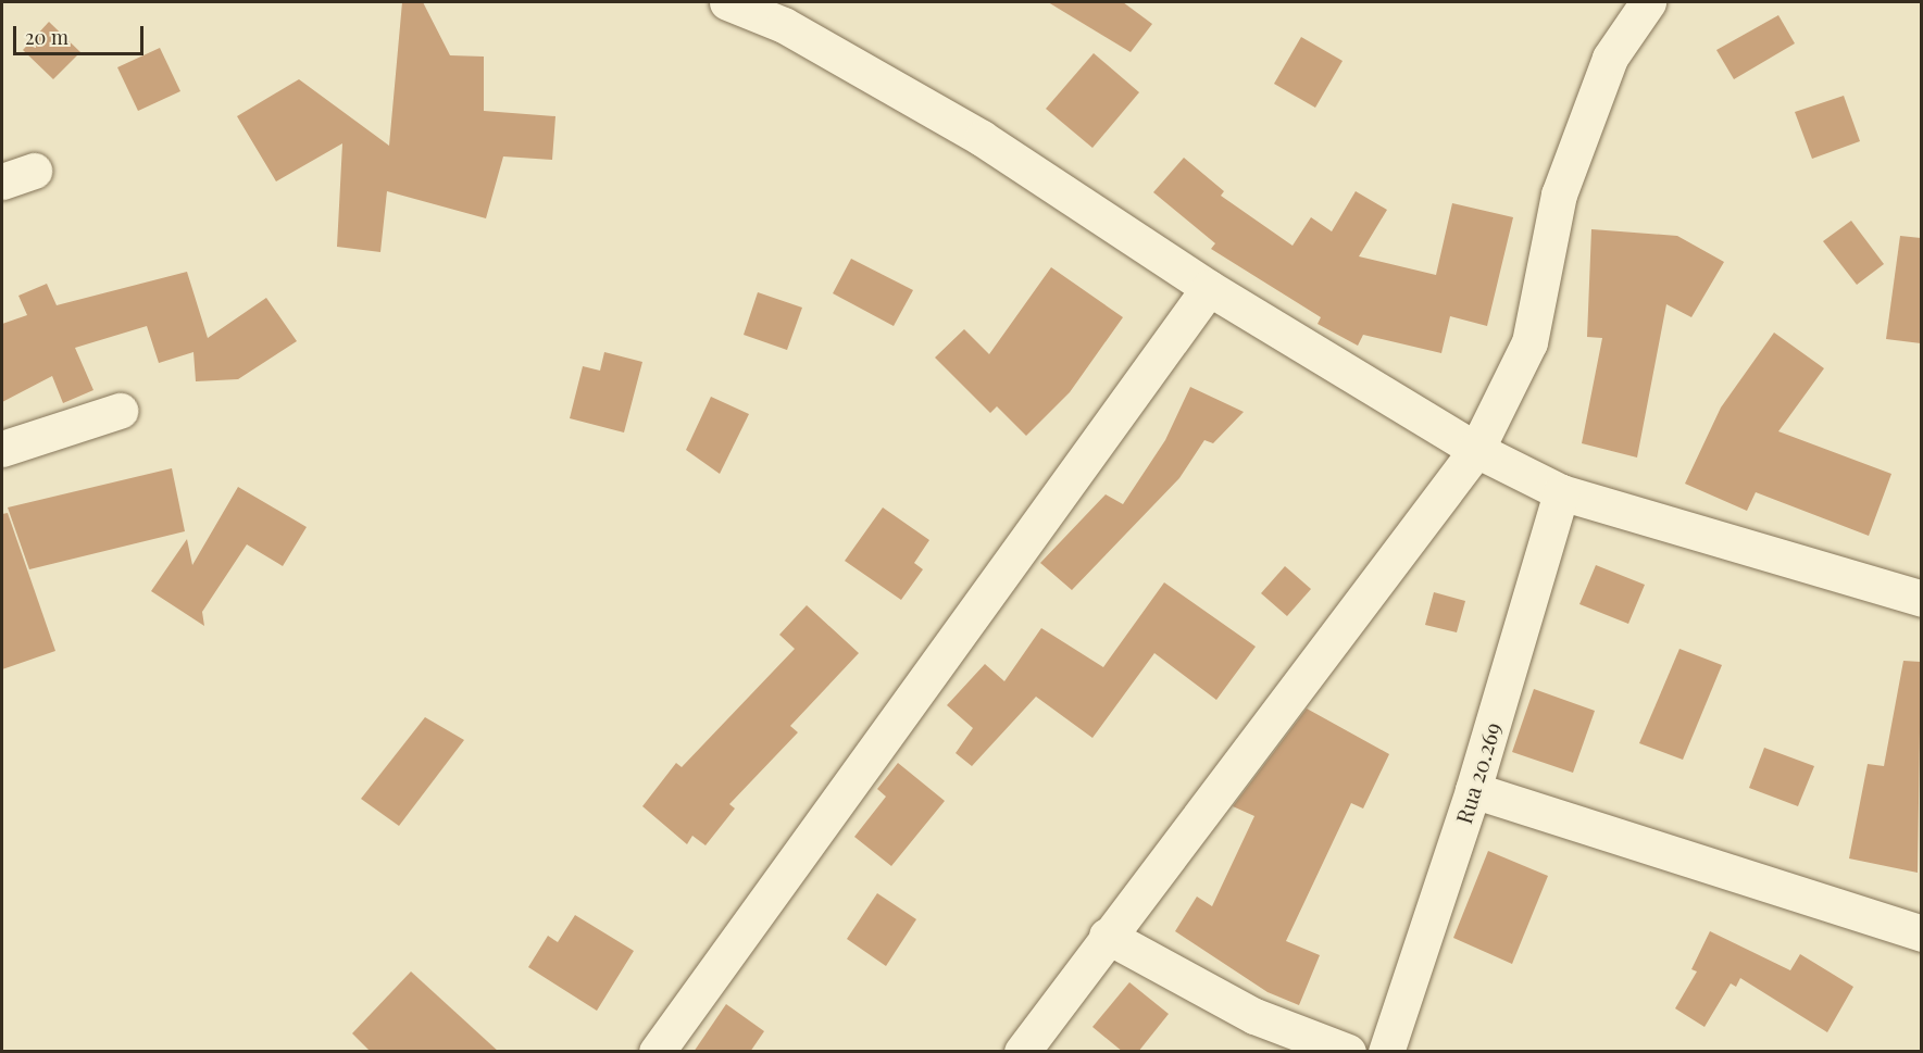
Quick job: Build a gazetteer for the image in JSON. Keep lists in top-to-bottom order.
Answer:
{
  "streets": {
    "street": ["Rua 20.269"]
  },
  "scale_bar": "20 m"
}
